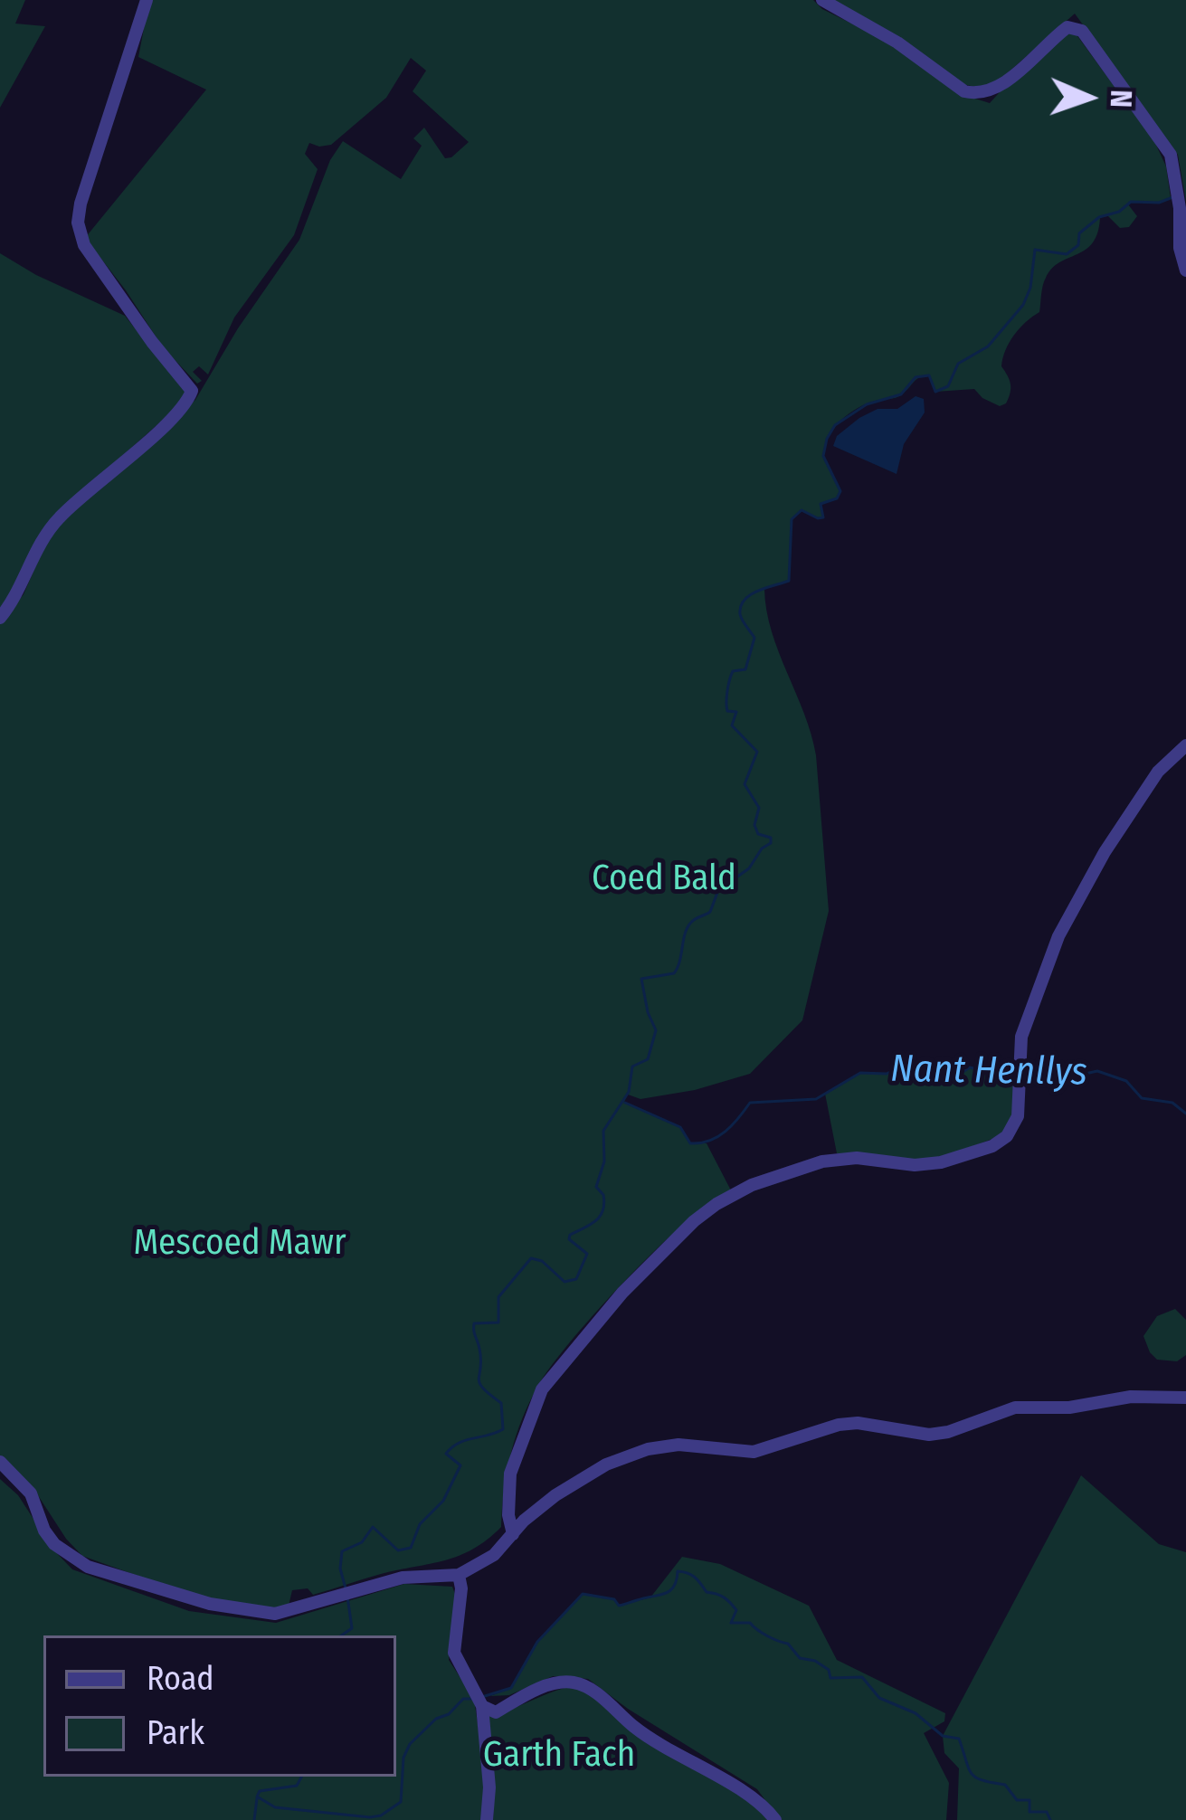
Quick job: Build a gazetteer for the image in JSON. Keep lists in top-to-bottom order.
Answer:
{
  "water": ["Nant Henllys"],
  "parks": ["Coed Bald", "Mescoed Mawr", "Garth Fach"],
  "legend": ["Road", "Park"],
  "north": "right"
}
